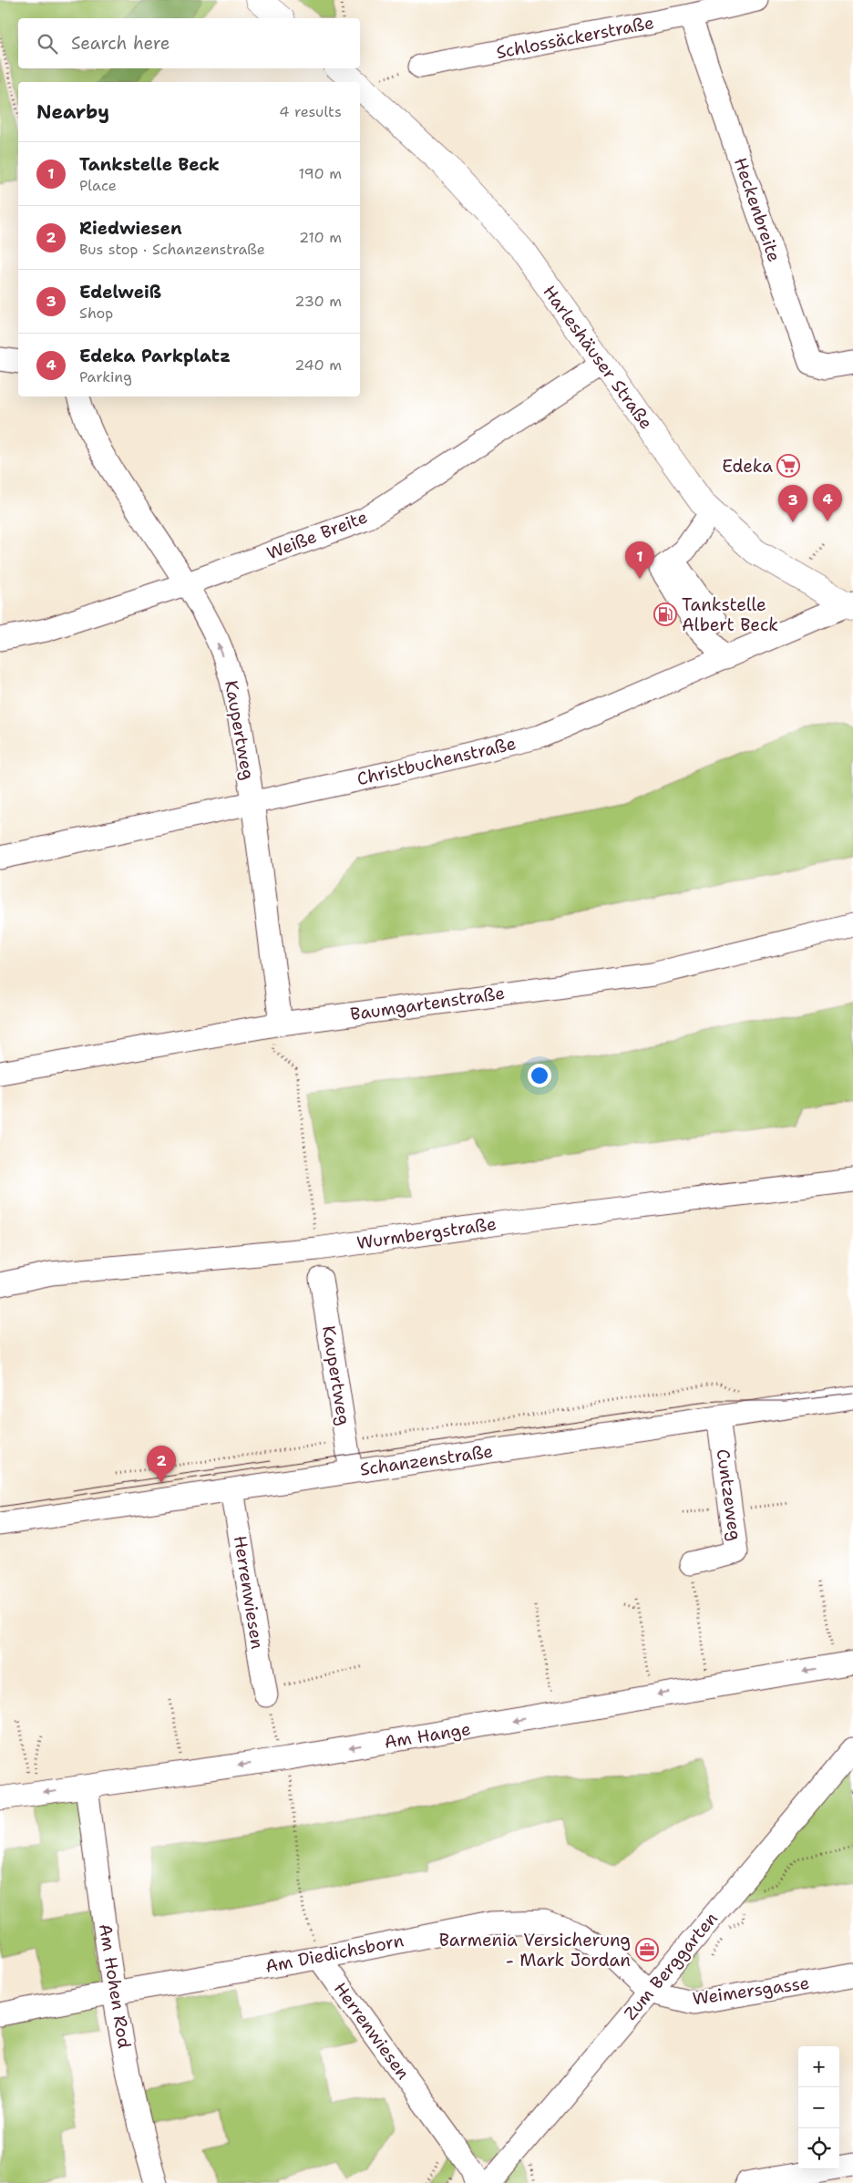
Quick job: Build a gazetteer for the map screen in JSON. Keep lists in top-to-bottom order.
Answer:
{
  "streets": {
    "main road": ["Harleshäuser Straße"],
    "street": [
      "Schlossäckerstraße",
      "Heckenbreite",
      "Weiße Breite",
      "Kaupertweg",
      "Christbuchenstraße",
      "Baumgartenstraße",
      "Wurmbergstraße",
      "Schanzenstraße",
      "Cuntzeweg",
      "Herrenwiesen",
      "Am Hange",
      "Am Diedichsborn",
      "Zum Berggarten",
      "Am Hohen Rod",
      "Weimersgasse"
    ]
  },
  "crossings": [
    ["Schlossäckerstraße", "Heckenbreite"],
    ["Harleshäuser Straße", "Weiße Breite"],
    ["Harleshäuser Straße", "Christbuchenstraße"],
    ["Weiße Breite", "Kaupertweg"],
    ["Kaupertweg", "Christbuchenstraße"],
    ["Kaupertweg", "Baumgartenstraße"],
    ["Kaupertweg", "Schanzenstraße"],
    ["Schanzenstraße", "Cuntzeweg"],
    ["Schanzenstraße", "Herrenwiesen"],
    ["Herrenwiesen", "Am Diedichsborn"],
    ["Herrenwiesen", "Zum Berggarten"],
    ["Am Hange", "Am Hohen Rod"],
    ["Am Diedichsborn", "Zum Berggarten"],
    ["Am Diedichsborn", "Am Hohen Rod"],
    ["Am Diedichsborn", "Weimersgasse"],
    ["Zum Berggarten", "Weimersgasse"]
  ],
  "one_way": ["Am Hange"],
  "places": {
    "supermarket": ["Edeka"],
    "fuel station": ["Tankstelle Albert Beck"],
    "office": ["Barmenia Versicherung - Mark Jordan"]
  },
  "page": {
    "search": "Search here",
    "heading": ["Nearby", "4 results"],
    "list": [
      {
        "mark": "1",
        "name": "Tankstelle Beck",
        "note": "Place",
        "value": "190 m"
      },
      {
        "mark": "2",
        "name": "Riedwiesen",
        "note": "Bus stop · Schanzenstraße",
        "value": "210 m"
      },
      {
        "mark": "3",
        "name": "Edelweiß",
        "note": "Shop",
        "value": "230 m"
      },
      {
        "mark": "4",
        "name": "Edeka Parkplatz",
        "note": "Parking",
        "value": "240 m"
      }
    ],
    "pins": [
      "4",
      "3",
      "1",
      "2"
    ],
    "map_buttons": ["+", "−"]
  }
}
